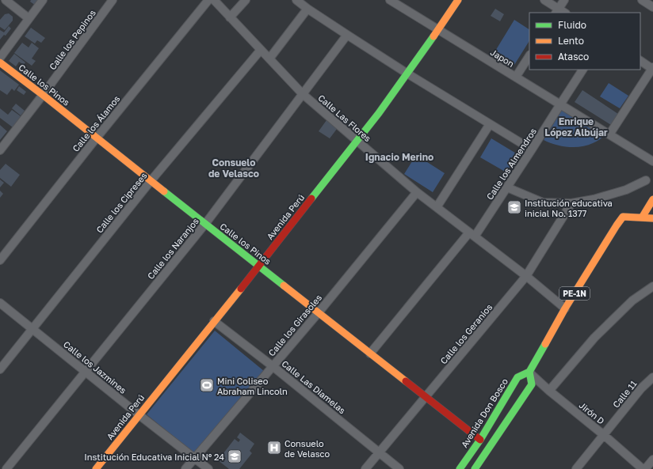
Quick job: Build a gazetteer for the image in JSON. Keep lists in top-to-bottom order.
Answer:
{
  "streets": {
    "street": [
      "Calle los Pepinos",
      "Japon",
      "Calle los Pinos",
      "Calle Las Flores",
      "Calle los Álamos",
      "Calle los Almendros",
      "Calle los Cipreses",
      "Avenida Perú",
      "Calle los Naranjos",
      "PE-1N",
      "Calle los Girasoles",
      "Calle los Geranios",
      "Calle los Jazmines",
      "Calle Las Diamelas",
      "Calle 11",
      "Avenida Don Bosco",
      "Jirón D"
    ]
  },
  "crossings": [
    ["Calle los Pepinos", "Calle los Pinos"],
    ["Japon", "Calle los Almendros"],
    ["Japon", "Avenida Perú"],
    ["Calle los Pinos", "Calle los Álamos"],
    ["Calle los Pinos", "Calle los Almendros"],
    ["Calle los Pinos", "Calle los Cipreses"],
    ["Calle los Pinos", "Avenida Perú"],
    ["Calle los Pinos", "Calle los Naranjos"],
    ["Calle los Pinos", "Calle los Girasoles"],
    ["Calle los Pinos", "Calle los Geranios"],
    ["Calle los Pinos", "Avenida Don Bosco"],
    ["Calle Las Flores", "Calle los Almendros"],
    ["Calle Las Flores", "Calle los Cipreses"],
    ["Calle Las Flores", "Avenida Perú"],
    ["Calle Las Flores", "Calle los Naranjos"],
    ["Calle Las Flores", "Calle los Girasoles"],
    ["Calle Las Flores", "Calle los Geranios"],
    ["Calle Las Flores", "Avenida Don Bosco"],
    ["Calle los Cipreses", "Calle los Jazmines"],
    ["Avenida Perú", "Calle los Jazmines"],
    ["Avenida Perú", "Calle Las Diamelas"],
    ["Calle los Naranjos", "Calle los Jazmines"],
    ["PE-1N", "Avenida Don Bosco"],
    ["Calle los Girasoles", "Calle los Jazmines"],
    ["Calle los Girasoles", "Calle Las Diamelas"],
    ["Calle los Geranios", "Calle Las Diamelas"],
    ["Calle 11", "Jirón D"],
    ["Avenida Don Bosco", "Jirón D"]
  ],
  "districts": ["Enrique López Albújar", "Ignacio Merino", "Consuelo de Velasco"],
  "places": {
    "school or university": ["Institución educativa inicial No. 1377", "Institución Educativa Inicial Nº 24"],
    "sports": ["Mini Coliseo Abraham Lincoln"],
    "hospital": ["Consuelo de Velasco"]
  },
  "legend": ["Fluido", "Lento", "Atasco"]
}
